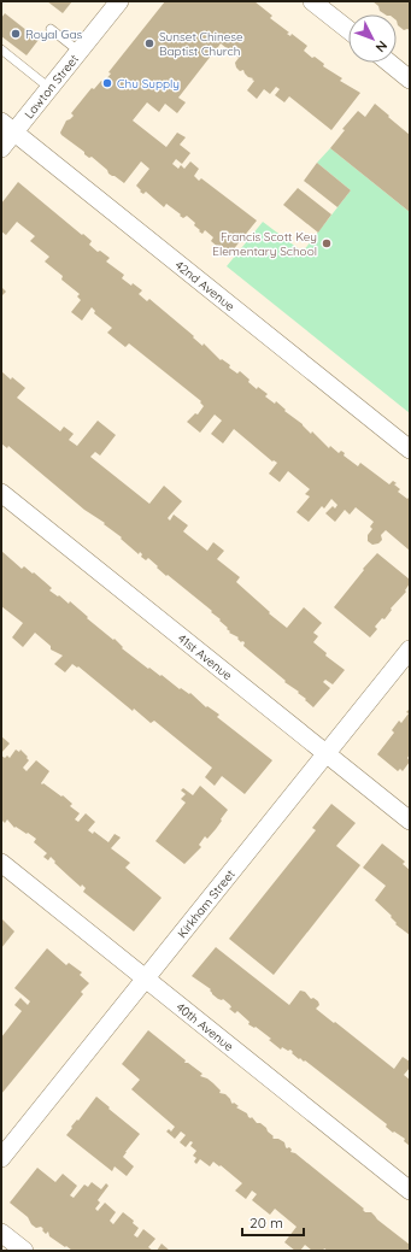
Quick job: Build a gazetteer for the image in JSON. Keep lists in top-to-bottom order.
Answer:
{
  "streets": {
    "street": [
      "Lawton Street",
      "42nd Avenue",
      "41st Avenue",
      "Kirkham Street",
      "40th Avenue"
    ]
  },
  "crossings": [
    ["Lawton Street", "42nd Avenue"],
    ["41st Avenue", "Kirkham Street"],
    ["Kirkham Street", "40th Avenue"]
  ],
  "places": [
    "Royal Gas",
    "Sunset Chinese Baptist Church",
    "Chu Supply",
    "Francis Scott Key Elementary School"
  ],
  "scale_bar": "20 m",
  "north": "bottom right"
}
